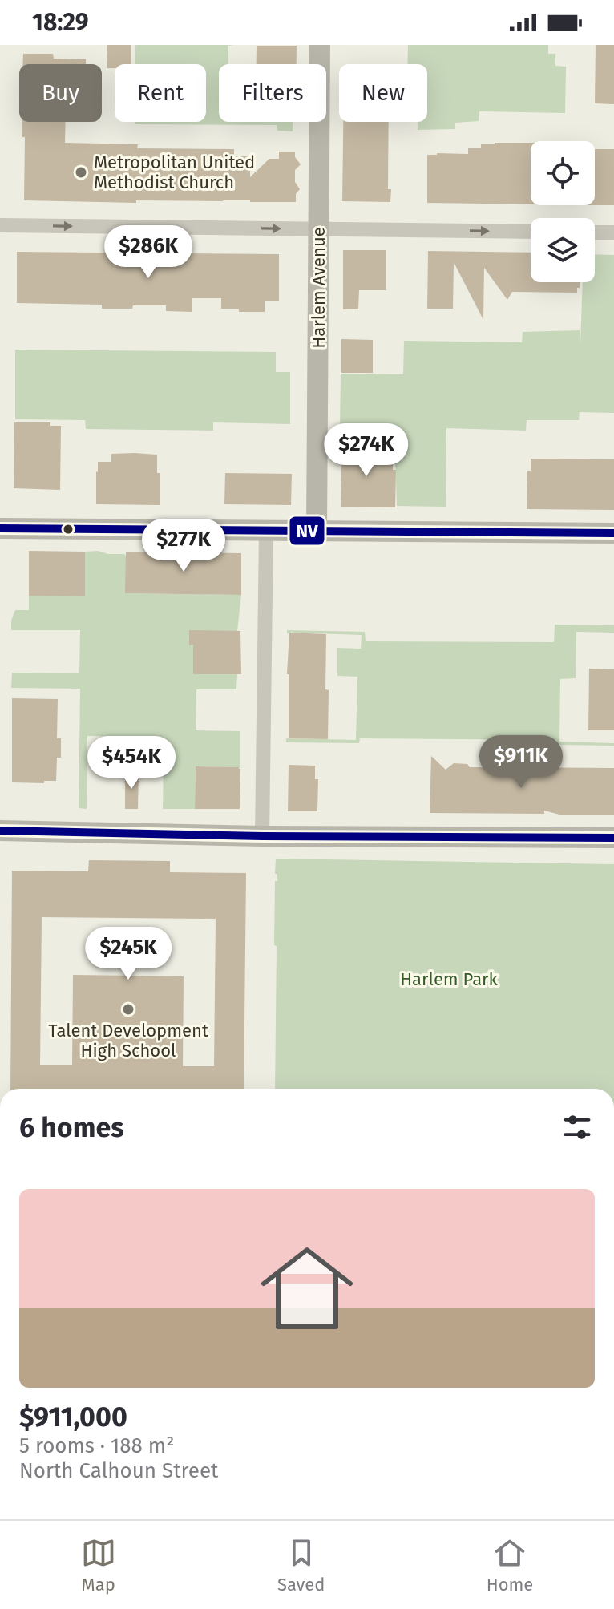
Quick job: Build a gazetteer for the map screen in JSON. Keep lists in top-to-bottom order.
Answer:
{
  "streets": {
    "main road": ["Harlem Avenue"]
  },
  "parks": ["Harlem Park"],
  "places": ["Metropolitan United Methodist Church", "Talent Development High School"],
  "lines": ["transit line NV"],
  "page": {
    "status": "18:29",
    "chip": [
      "Buy",
      "Rent",
      "Filters",
      "New"
    ],
    "price": [
      "$286K",
      "$274K",
      "$277K",
      "$911K",
      "$454K",
      "$245K"
    ],
    "heading": "6 homes",
    "list": [
      {
        "name": "$911,000",
        "note": "5 rooms · 188 m² · North Calhoun Street"
      }
    ],
    "tabs": ["Map", "Saved", "Home"]
  }
}
